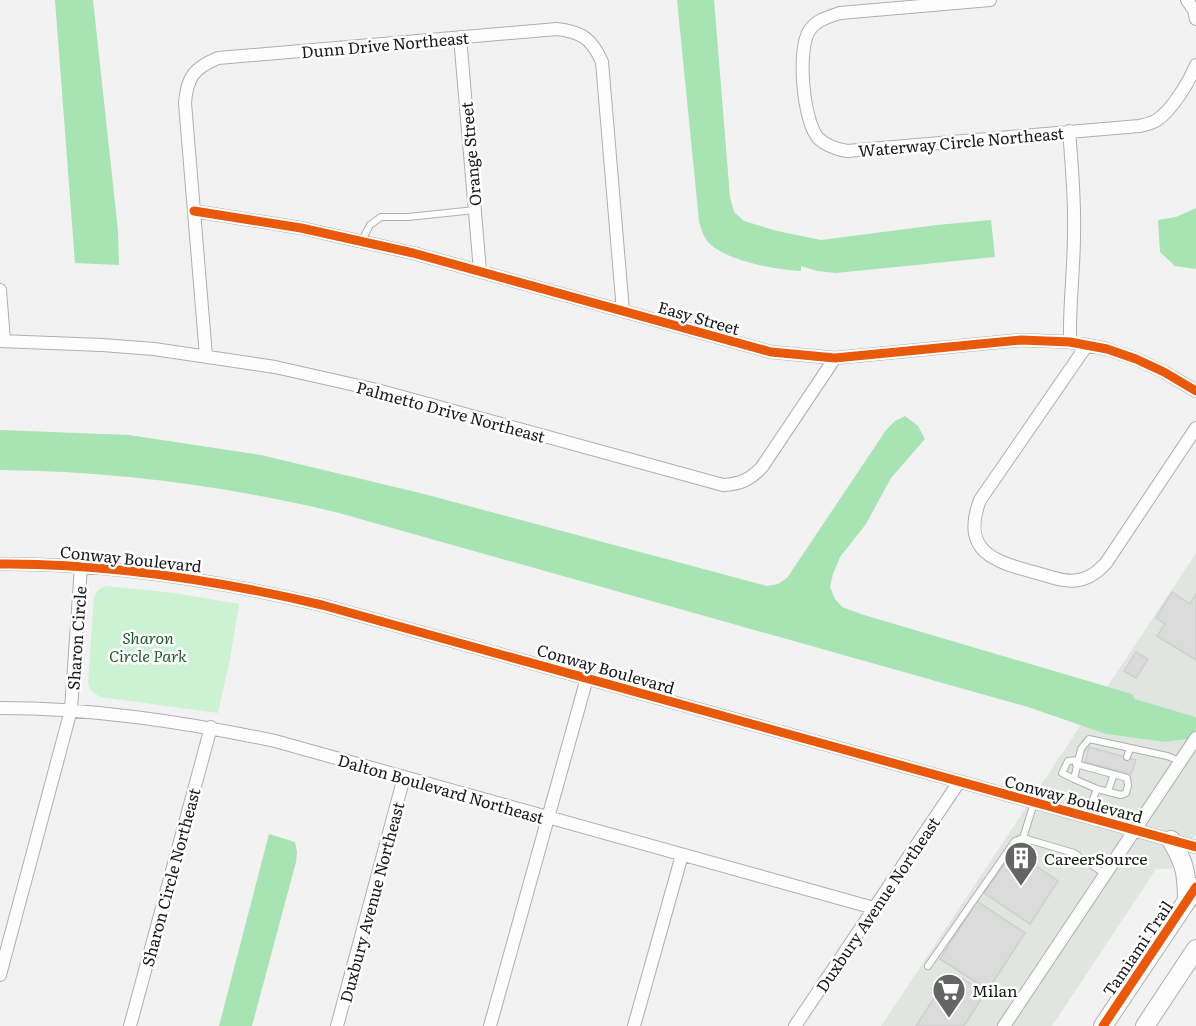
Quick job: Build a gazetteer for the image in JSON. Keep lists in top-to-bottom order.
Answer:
{
  "streets": {
    "main road": ["Tamiami Trail"],
    "street": [
      "Dunn Drive Northeast",
      "Waterway Circle Northeast",
      "Orange Street",
      "Easy Street",
      "Palmetto Drive Northeast",
      "Conway Boulevard",
      "Sharon Circle",
      "Dalton Boulevard Northeast",
      "Sharon Circle Northeast",
      "Duxbury Avenue Northeast"
    ]
  },
  "crossings": [
    ["Dunn Drive Northeast", "Orange Street"],
    ["Dunn Drive Northeast", "Easy Street"],
    ["Dunn Drive Northeast", "Palmetto Drive Northeast"],
    ["Orange Street", "Easy Street"],
    ["Easy Street", "Palmetto Drive Northeast"],
    ["Conway Boulevard", "Sharon Circle"],
    ["Conway Boulevard", "Duxbury Avenue Northeast"],
    ["Sharon Circle", "Dalton Boulevard Northeast"],
    ["Dalton Boulevard Northeast", "Sharon Circle Northeast"],
    ["Dalton Boulevard Northeast", "Duxbury Avenue Northeast"]
  ],
  "parks": ["Sharon Circle Park"],
  "places": {
    "building": ["CareerSource"],
    "supermarket": ["Milan"]
  }
}
